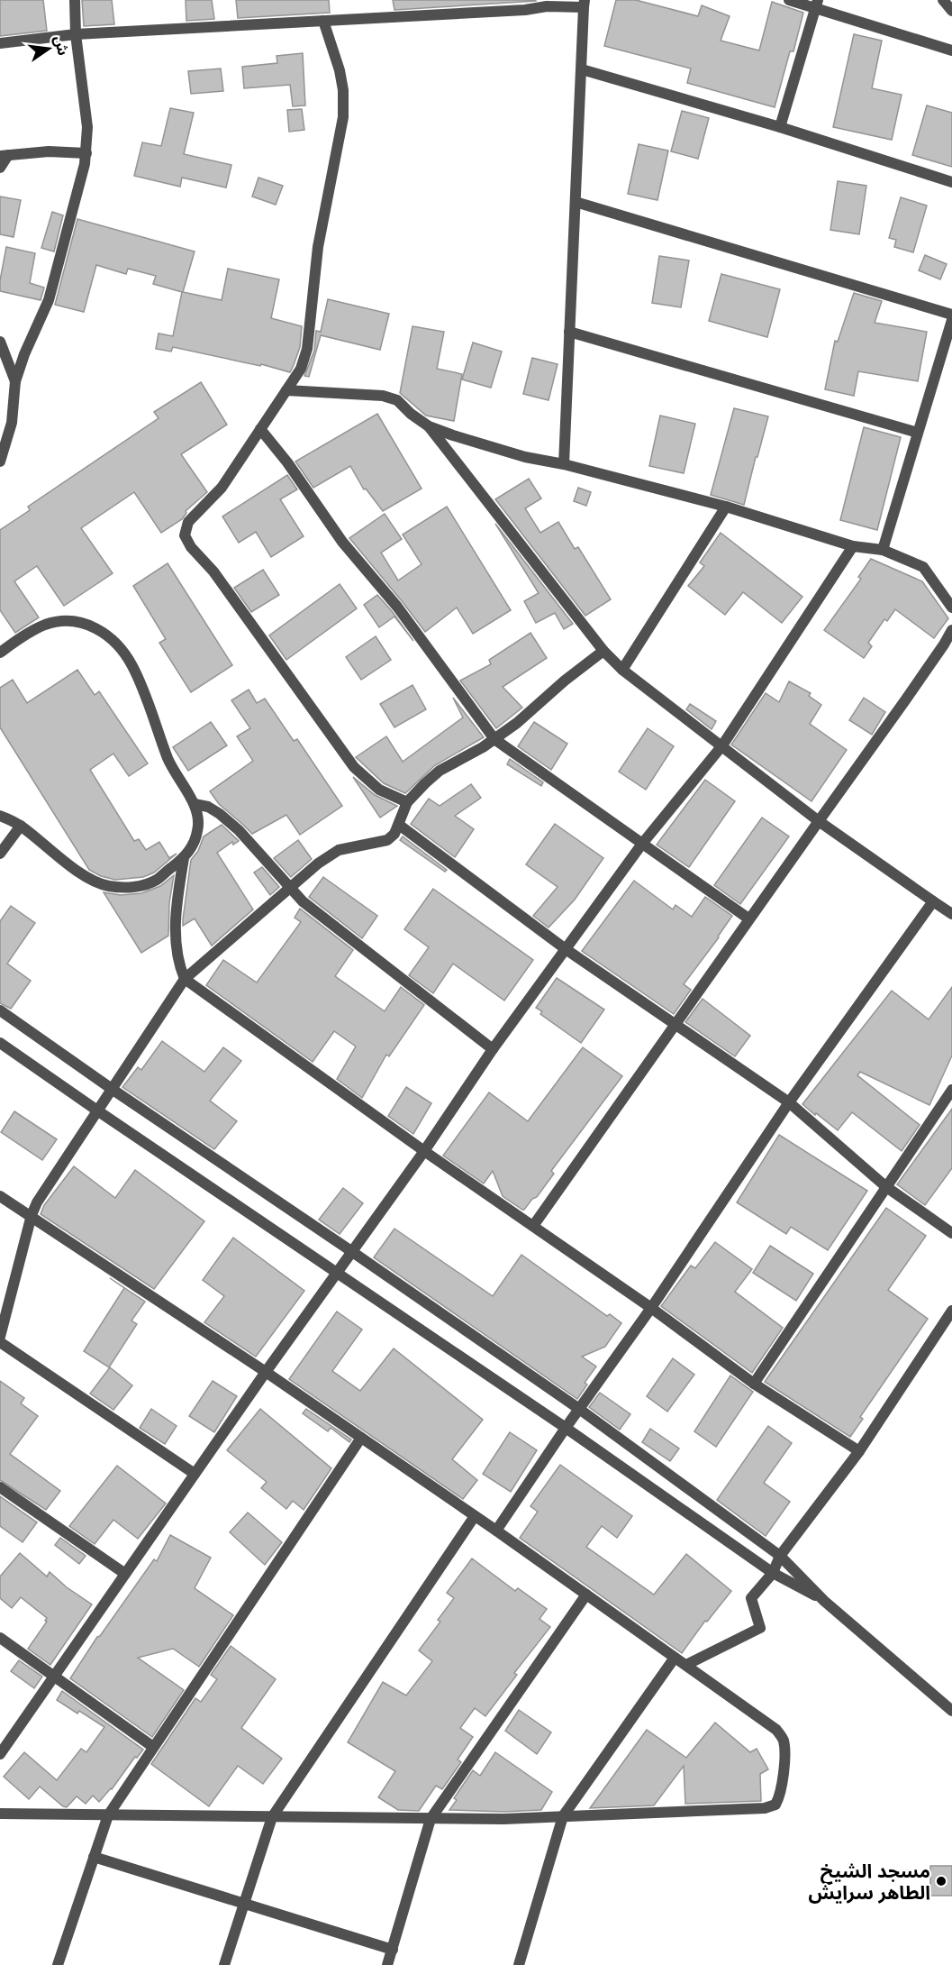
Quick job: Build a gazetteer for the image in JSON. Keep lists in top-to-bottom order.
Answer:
{
  "places": ["مسجد الشيخ الطاهر سرايش"],
  "north": "right"
}
